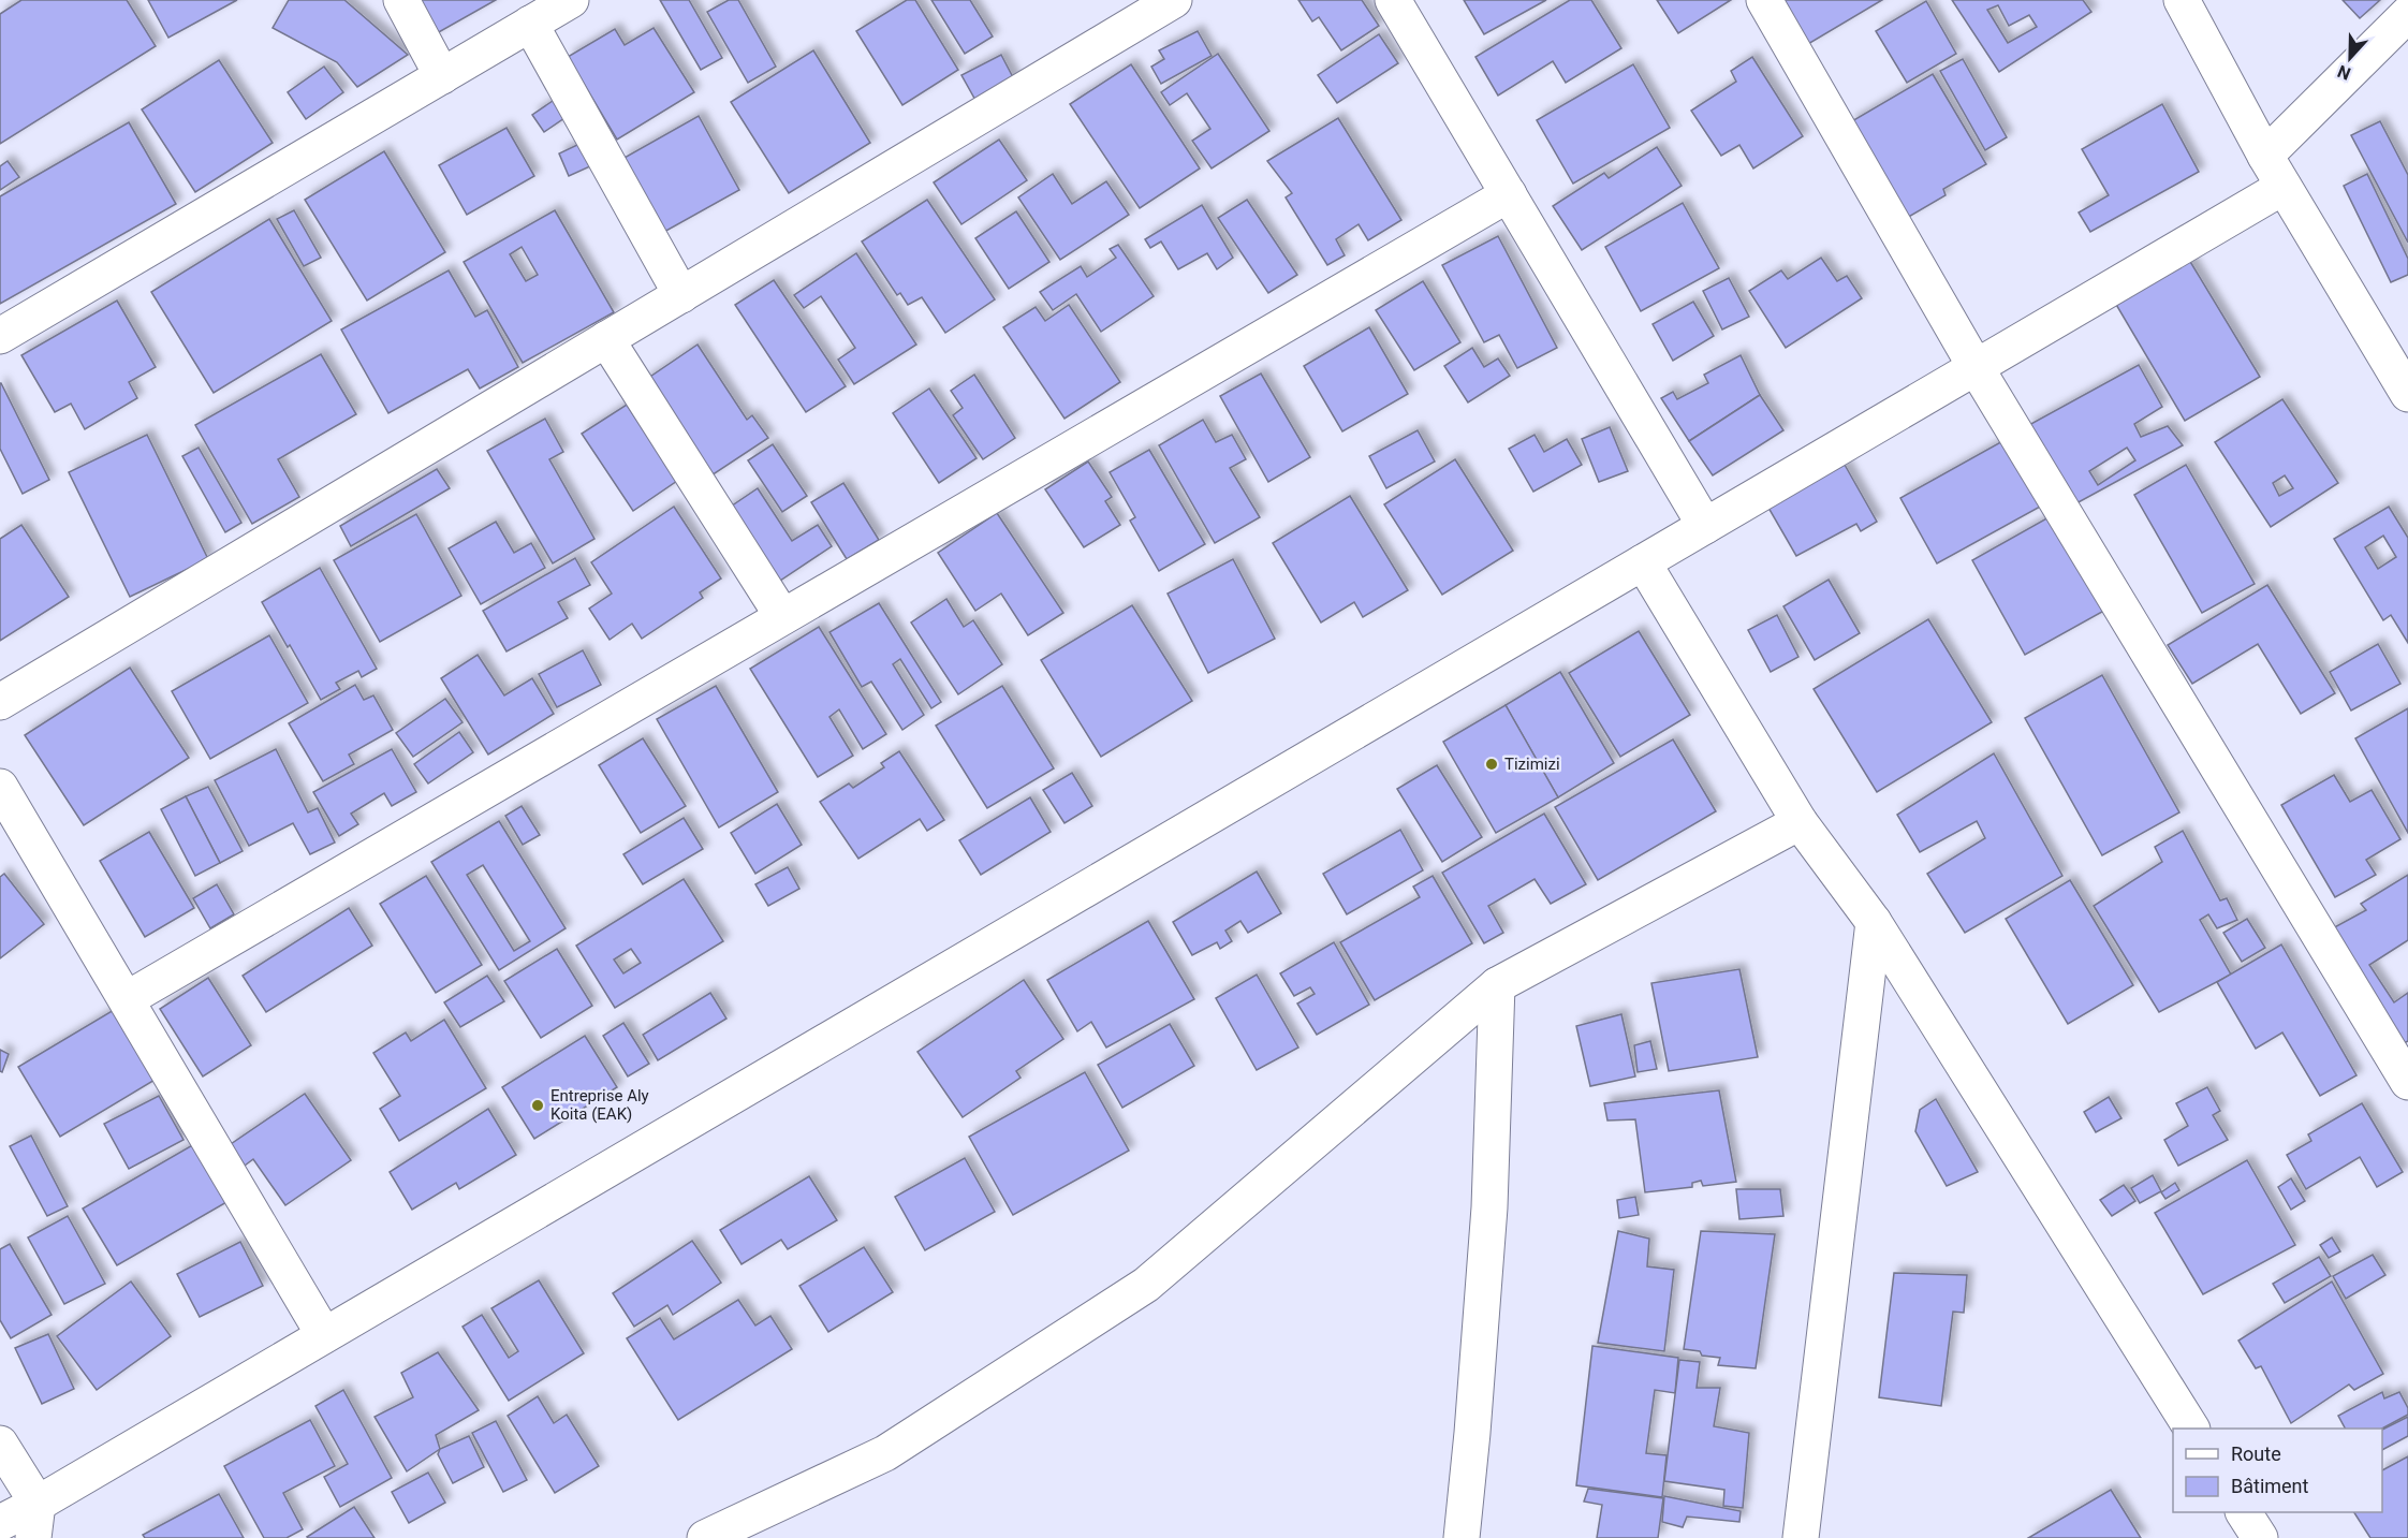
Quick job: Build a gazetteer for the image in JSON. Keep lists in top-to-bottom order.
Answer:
{
  "places": ["Tizimizi", "Entreprise Aly Koita (EAK)"],
  "legend": ["Route", "Bâtiment"],
  "north": "bottom"
}
